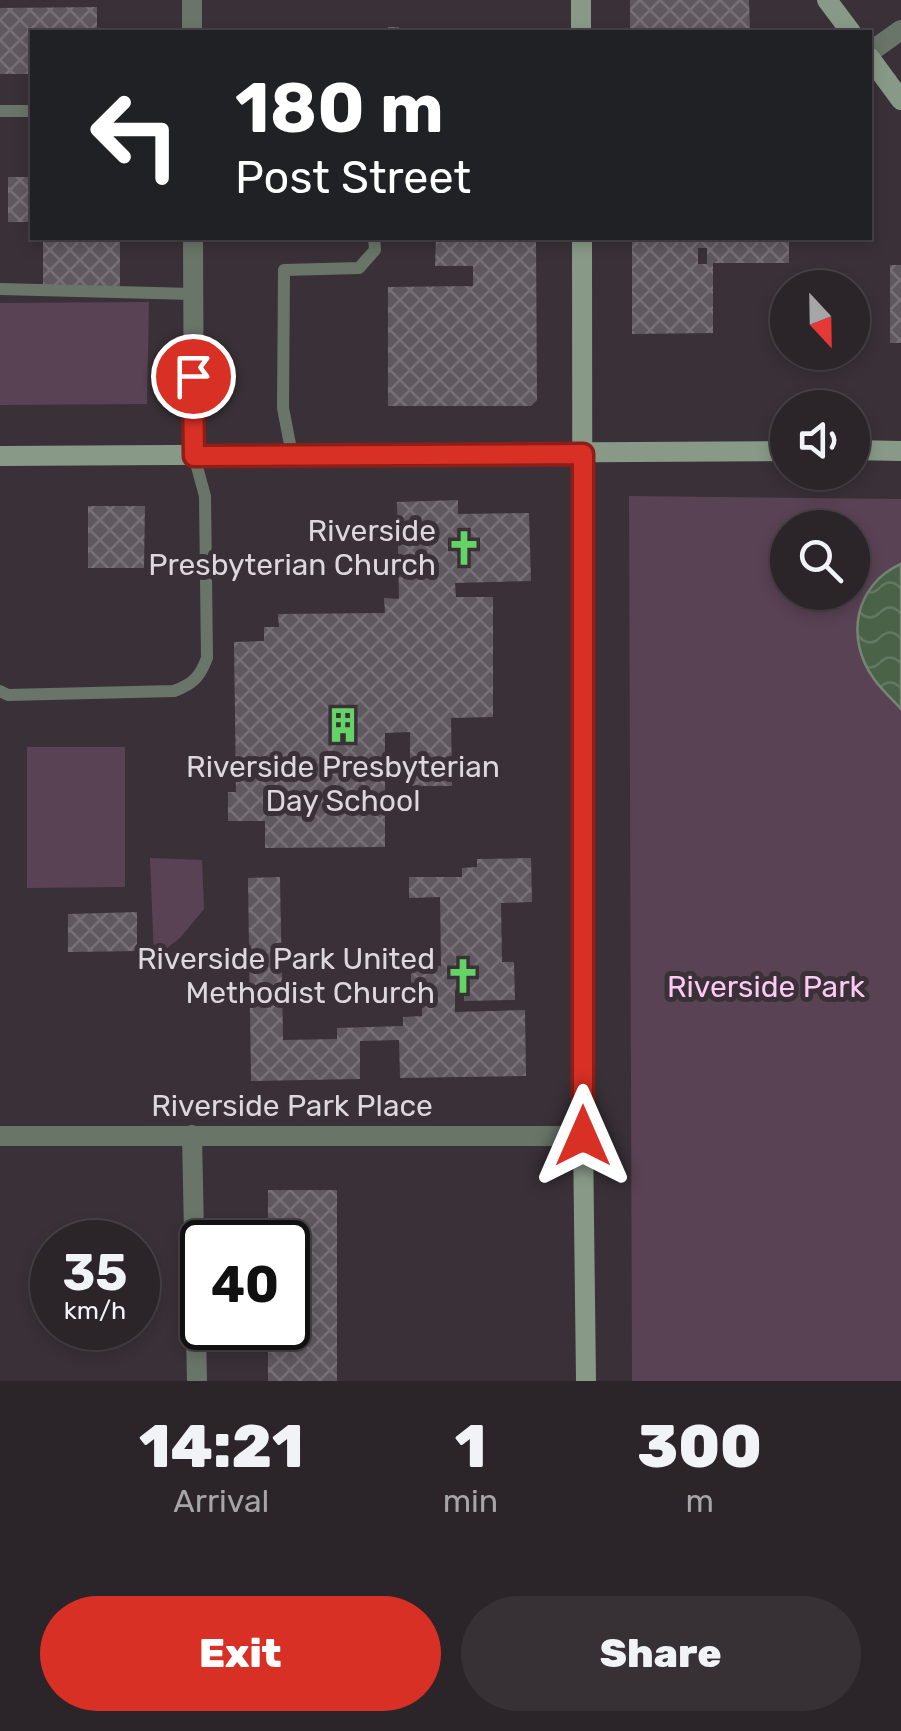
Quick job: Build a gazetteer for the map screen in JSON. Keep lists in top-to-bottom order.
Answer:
{
  "streets": {
    "street": ["Riverside Park Place"]
  },
  "parks": ["Riverside Park"],
  "places": {
    "church": ["Riverside Presbyterian Church", "Riverside Park United Methodist Church"],
    "building": ["Riverside Presbyterian Day School"]
  },
  "north": "bottom",
  "page": {
    "turn": ["180 m", "Post Street"],
    "speed": "35 km/h",
    "limit": "40",
    "eta": [
      "14:21",
      "Arrival",
      "1",
      "min",
      "300",
      "m"
    ],
    "buttons": ["Exit", "Share"]
  }
}
